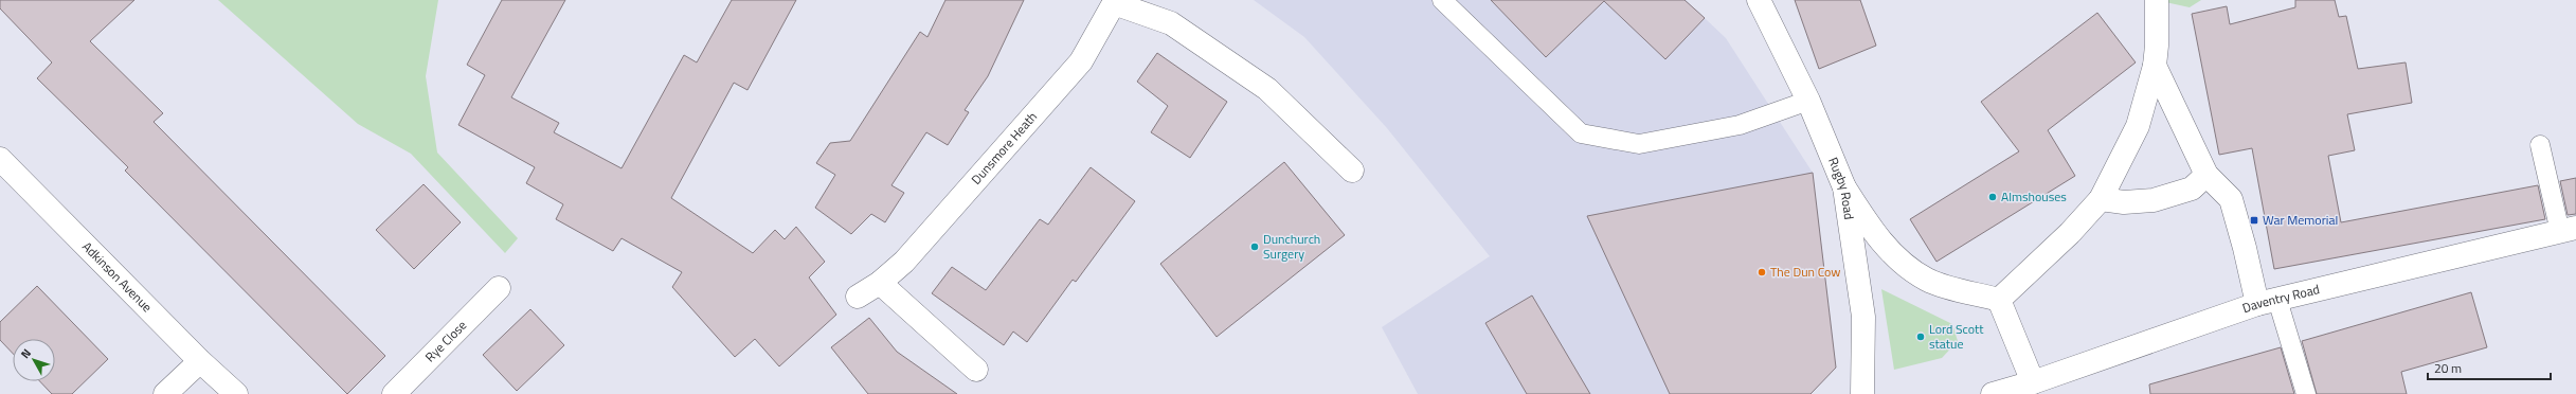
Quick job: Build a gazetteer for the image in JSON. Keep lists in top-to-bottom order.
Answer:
{
  "streets": {
    "street": [
      "Dunsmore Heath",
      "Rugby Road",
      "Adkinson Avenue",
      "Daventry Road",
      "Rye Close"
    ]
  },
  "places": {
    "other": [
      "Almshouses",
      "Dunchurch Surgery",
      "The Dun Cow",
      "Lord Scott statue"
    ],
    "transit": ["War Memorial"]
  },
  "scale_bar": "20 m",
  "north": "top left"
}
